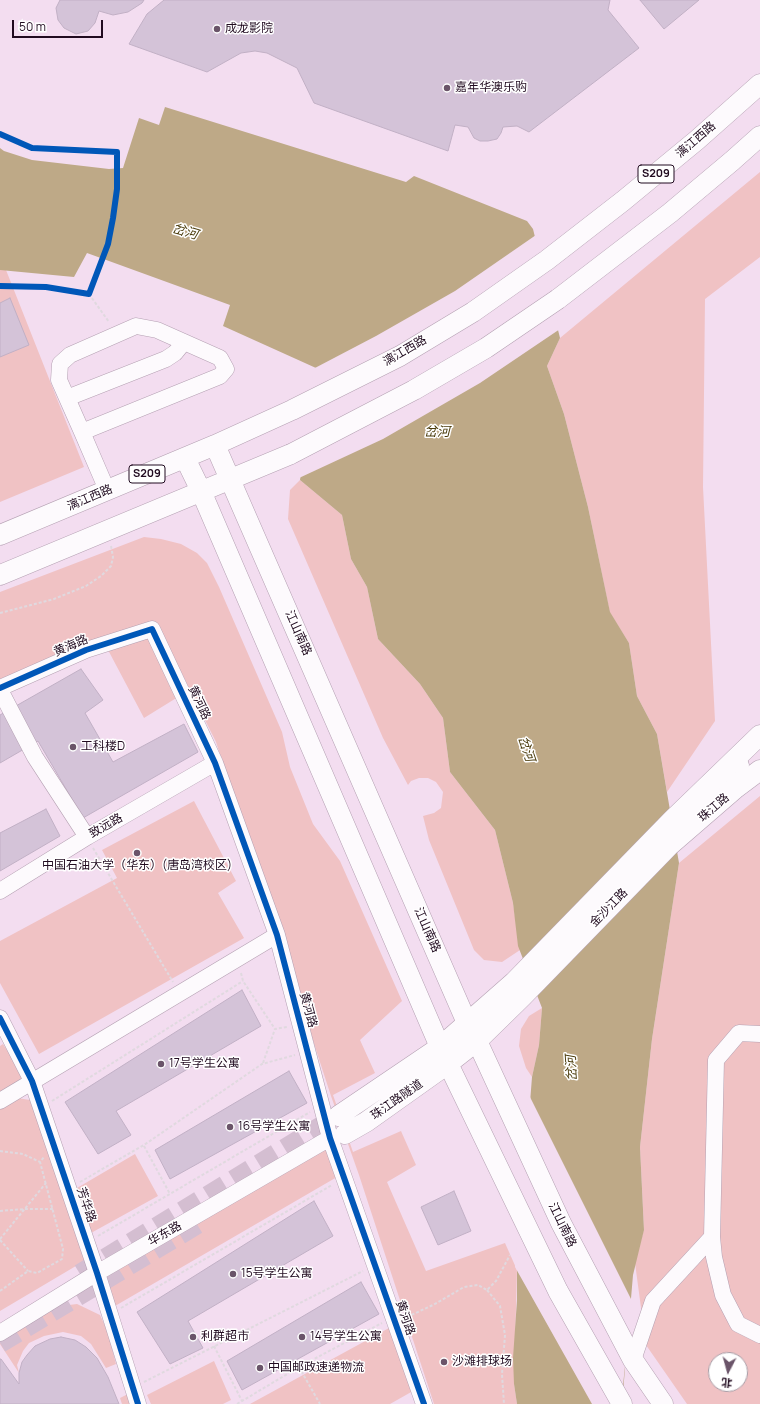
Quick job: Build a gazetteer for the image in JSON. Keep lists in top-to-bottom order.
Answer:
{
  "streets": {
    "main road": [
      "漓江西路",
      "S209",
      "江山南路",
      "珠江路",
      "金沙江路",
      "珠江路隧道"
    ],
    "street": [
      "黄海路",
      "黄河路",
      "致远路",
      "芳华路",
      "华东路"
    ]
  },
  "crossings": [
    ["漓江西路", "江山南路"],
    ["江山南路", "金沙江路"],
    ["黄海路", "黄河路"],
    ["黄河路", "致远路"],
    ["黄河路", "珠江路隧道"],
    ["黄河路", "华东路"],
    ["珠江路", "金沙江路"],
    ["金沙江路", "珠江路隧道"],
    ["珠江路隧道", "华东路"],
    ["芳华路", "华东路"]
  ],
  "water": ["岔河"],
  "places": [
    "成龙影院",
    "嘉年华澳乐购",
    "工科楼D",
    "中国石油大学（华东）(唐岛湾校区)",
    "17号学生公寓",
    "16号学生公寓",
    "15号学生公寓",
    "利群超市",
    "14号学生公寓",
    "沙滩排球场",
    "中国邮政速递物流"
  ],
  "scale_bar": "50 m",
  "north": "bottom"
}
